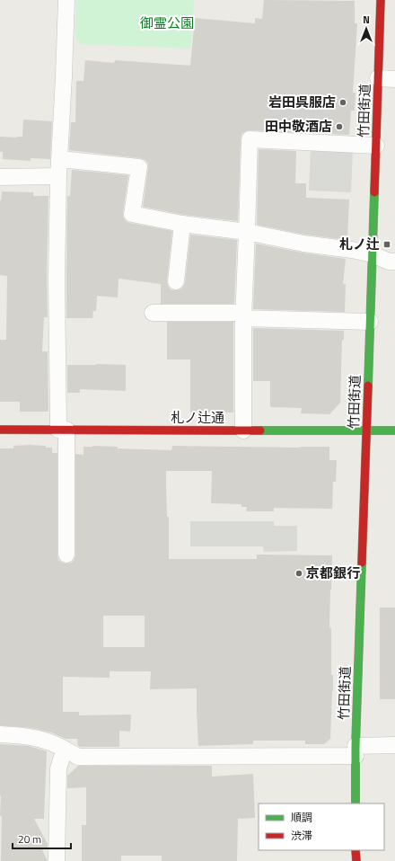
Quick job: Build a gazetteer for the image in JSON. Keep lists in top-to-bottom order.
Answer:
{
  "streets": {
    "main road": ["竹田街道", "札ノ辻通"]
  },
  "crossings": [
    ["竹田街道", "札ノ辻通"]
  ],
  "parks": ["御霊公園"],
  "places": {
    "other": ["岩田呉服店", "田中敬酒店", "京都銀行"],
    "transit": ["札ノ辻"]
  },
  "legend": ["順調", "渋滞"],
  "scale_bar": "20 m",
  "north": "top"
}
